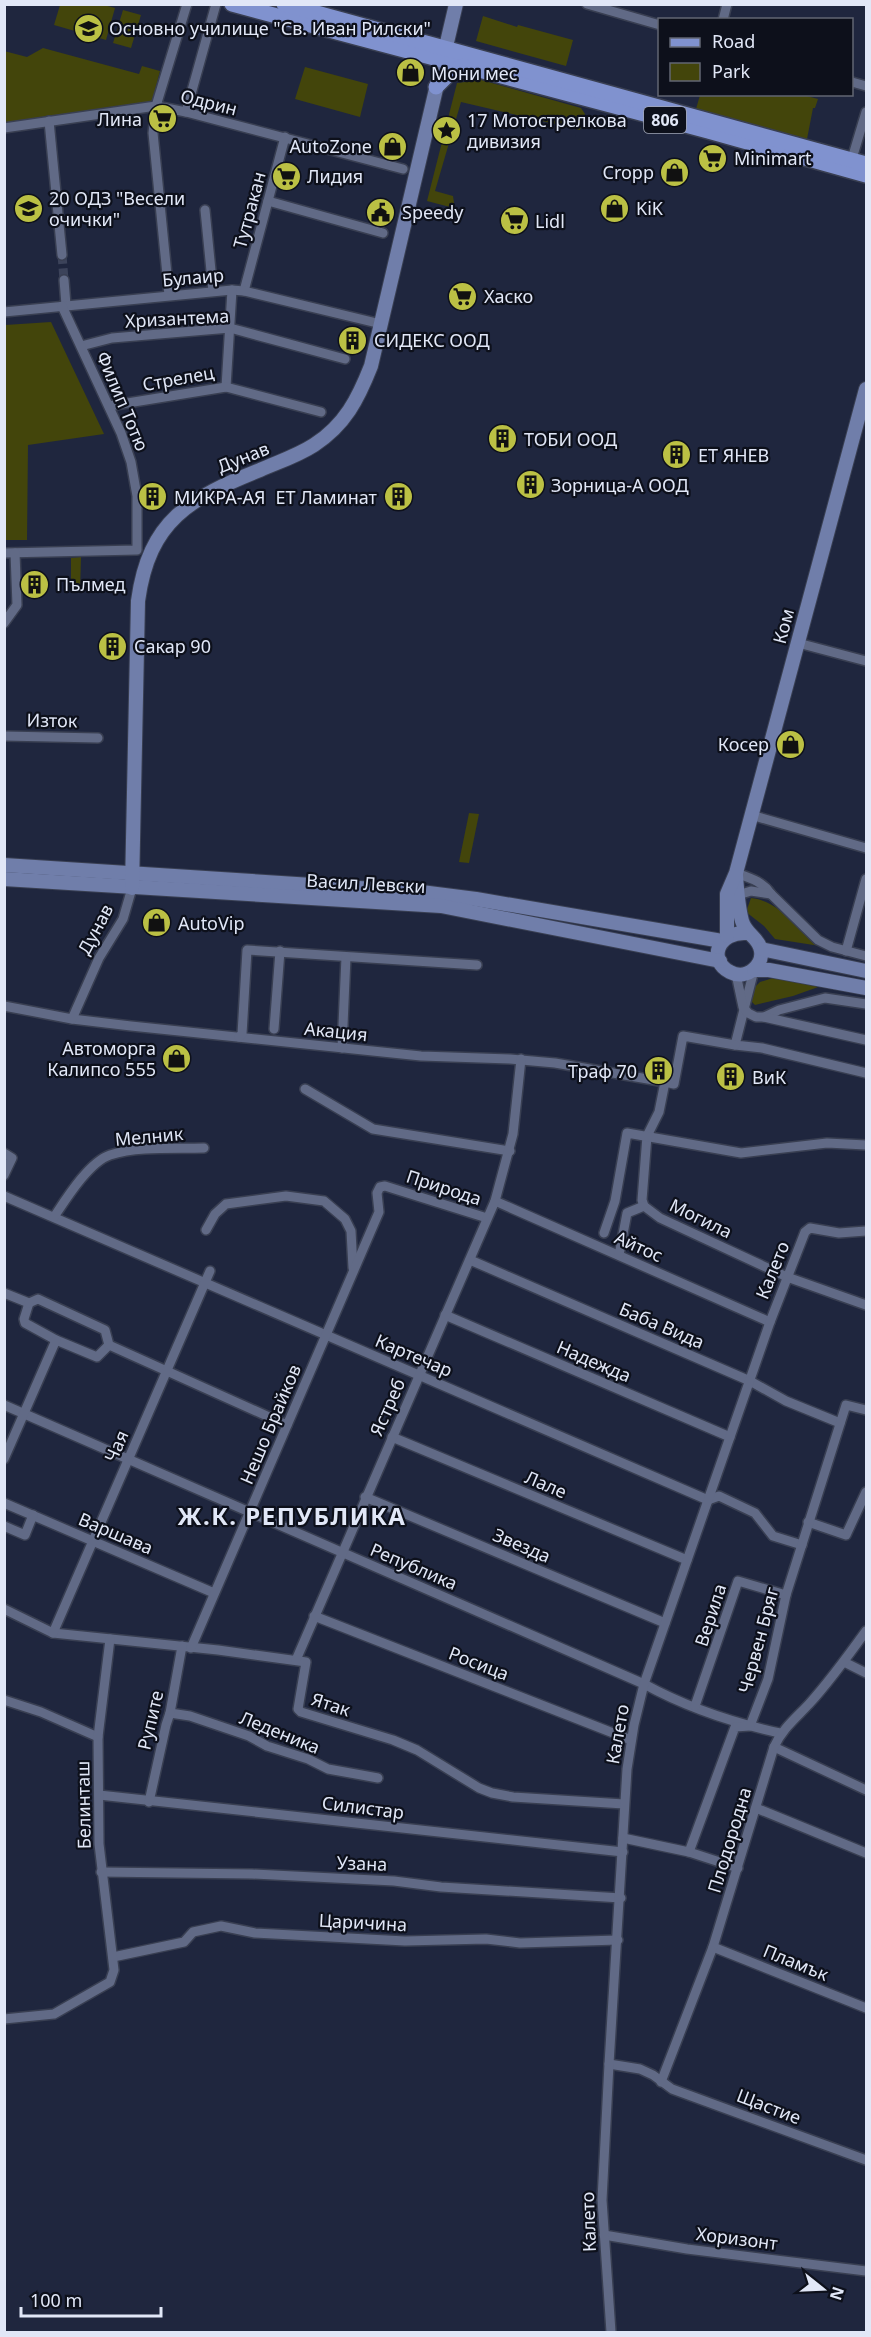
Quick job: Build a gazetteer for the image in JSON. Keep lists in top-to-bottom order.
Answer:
{
  "streets": {
    "main road": [
      "806",
      "Дунав",
      "Ком",
      "Васил Левски"
    ],
    "street": [
      "Одрин",
      "Тутракан",
      "Булаир",
      "Хризантема",
      "Стрелец",
      "Филип Тотю",
      "Изток",
      "Акация",
      "Мелник",
      "Природа",
      "Могила",
      "Айтос",
      "Калето",
      "Баба Вида",
      "Картечар",
      "Надежда",
      "Ястреб",
      "Нешо Брайков",
      "Чая",
      "Лале",
      "Варшава",
      "Звезда",
      "Република",
      "Верила",
      "Червен Бряг",
      "Росица",
      "Ятак",
      "Рупите",
      "Леденика",
      "Белинташ",
      "Силистар",
      "Плодородна",
      "Узана",
      "Царичина",
      "Пламък",
      "Щастие",
      "Хоризонт"
    ]
  },
  "crossings": [
    ["Одрин", "Тутракан"],
    ["806", "Дунав"],
    ["Тутракан", "Булаир"],
    ["Булаир", "Филип Тотю"],
    ["Булаир", "Дунав"],
    ["Хризантема", "Филип Тотю"],
    ["Стрелец", "Филип Тотю"],
    ["Дунав", "Васил Левски"],
    ["Дунав", "Акация"],
    ["Ком", "Васил Левски"],
    ["Акация", "Могила"],
    ["Акация", "Ястреб"],
    ["Мелник", "Картечар"],
    ["Природа", "Ястреб"],
    ["Природа", "Нешо Брайков"],
    ["Могила", "Калето"],
    ["Айтос", "Калето"],
    ["Айтос", "Ястреб"],
    ["Калето", "Баба Вида"],
    ["Калето", "Картечар"],
    ["Калето", "Надежда"],
    ["Калето", "Лале"],
    ["Калето", "Звезда"],
    ["Калето", "Република"],
    ["Калето", "Росица"],
    ["Калето", "Ятак"],
    ["Калето", "Силистар"],
    ["Калето", "Узана"],
    ["Калето", "Царичина"],
    ["Калето", "Щастие"],
    ["Калето", "Хоризонт"],
    ["Баба Вида", "Ястреб"],
    ["Баба Вида", "Червен Бряг"],
    ["Картечар", "Ястреб"],
    ["Картечар", "Нешо Брайков"],
    ["Картечар", "Чая"],
    ["Картечар", "Червен Бряг"],
    ["Надежда", "Ястреб"],
    ["Ястреб", "Лале"],
    ["Ястреб", "Звезда"],
    ["Ястреб", "Република"],
    ["Ястреб", "Росица"],
    ["Ястреб", "Ятак"],
    ["Нешо Брайков", "Варшава"],
    ["Нешо Брайков", "Република"],
    ["Нешо Брайков", "Рупите"],
    ["Чая", "Варшава"],
    ["Чая", "Република"],
    ["Република", "Верила"],
    ["Република", "Червен Бряг"],
    ["Република", "Плодородна"],
    ["Верила", "Червен Бряг"],
    ["Рупите", "Леденика"],
    ["Рупите", "Силистар"],
    ["Белинташ", "Силистар"],
    ["Белинташ", "Узана"],
    ["Белинташ", "Царичина"],
    ["Плодородна", "Пламък"],
    ["Плодородна", "Щастие"]
  ],
  "districts": ["Ж.К. РЕПУБЛИКА"],
  "places": {
    "school or university": ["Основно училище \"Св. Иван Рилски\"", "20 ОДЗ \"Весели очички\""],
    "shop": [
      "Мони мес",
      "AutoZone",
      "Cropp",
      "KiK",
      "Косер",
      "AutoVip",
      "Автоморга Калипсо 555"
    ],
    "supermarket": [
      "Лина",
      "Minimart",
      "Лидия",
      "Lidl",
      "Хаско"
    ],
    "place": ["17 Мотострелкова дивизия"],
    "public building": ["Speedy"],
    "building": [
      "СИДЕКС ООД",
      "ТОБИ ООД",
      "ЕТ ЯНЕВ",
      "Зорница-А ООД",
      "МИКРА-АЯ",
      "ЕТ Ламинат",
      "Пълмед",
      "Сакар 90",
      "Траф 70",
      "ВиК"
    ]
  },
  "legend": ["Road", "Park"],
  "scale_bar": "100 m",
  "north": "right"
}
